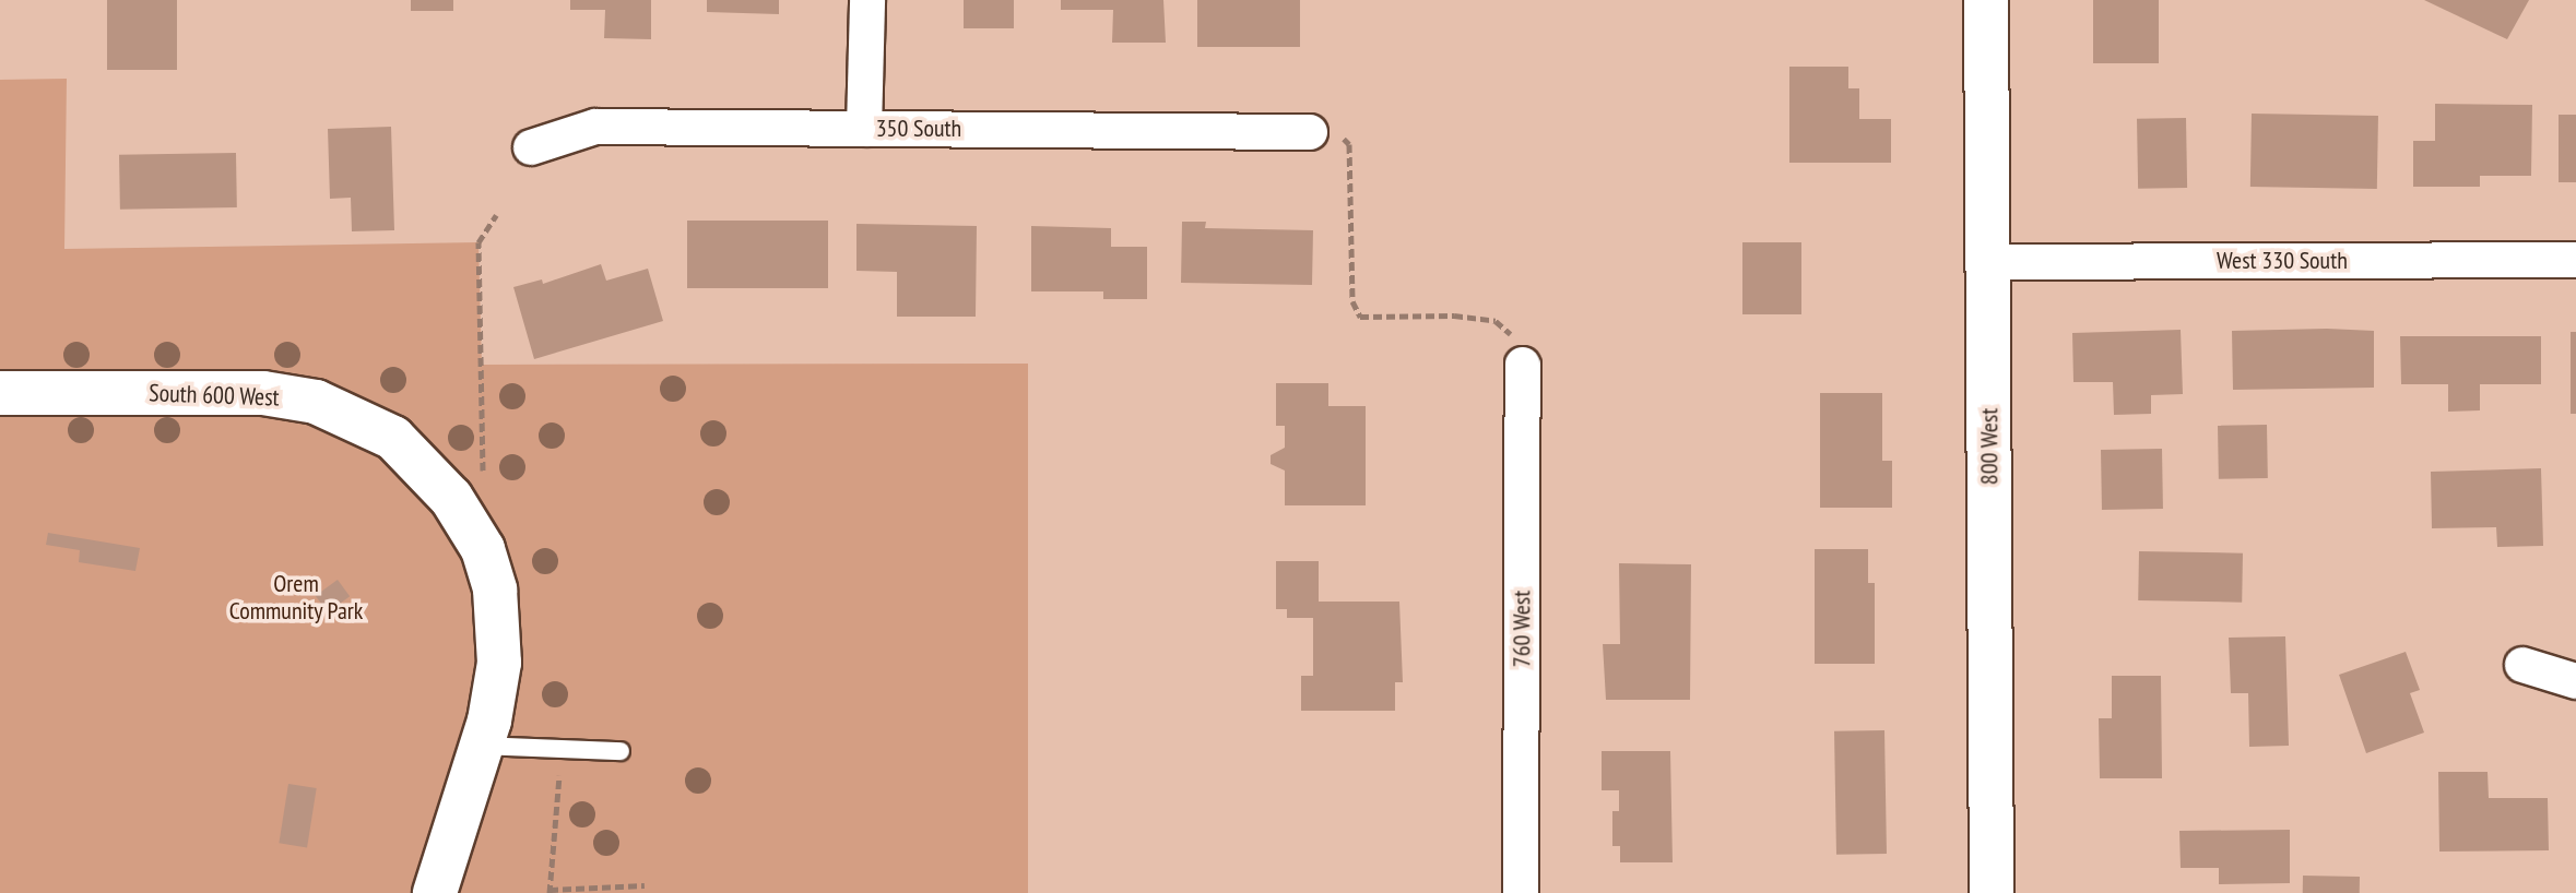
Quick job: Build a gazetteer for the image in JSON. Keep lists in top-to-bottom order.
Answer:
{
  "streets": {
    "street": [
      "350 South",
      "West 330 South",
      "South 600 West",
      "800 West",
      "760 West"
    ]
  },
  "crossings": [
    ["West 330 South", "800 West"]
  ],
  "parks": ["Orem Community Park"]
}
